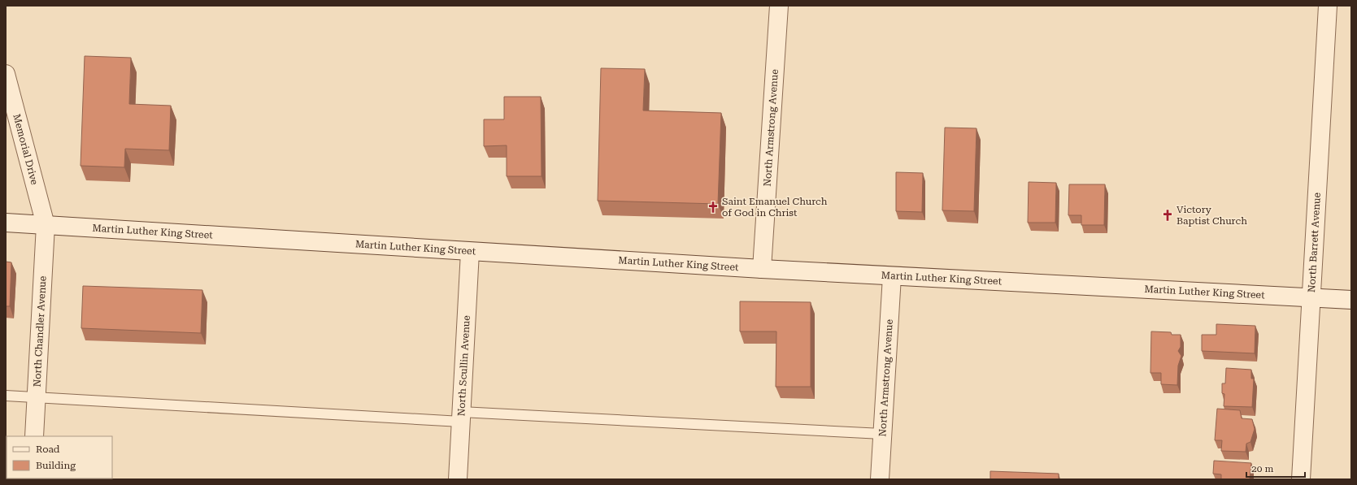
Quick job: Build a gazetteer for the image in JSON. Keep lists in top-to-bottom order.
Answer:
{
  "streets": {
    "street": [
      "North Armstrong Avenue",
      "Memorial Drive",
      "Martin Luther King Street",
      "North Barrett Avenue",
      "North Chandler Avenue",
      "North Scullin Avenue"
    ]
  },
  "crossings": [
    ["North Armstrong Avenue", "Martin Luther King Street"],
    ["Memorial Drive", "Martin Luther King Street"],
    ["Memorial Drive", "North Chandler Avenue"],
    ["Martin Luther King Street", "North Barrett Avenue"],
    ["Martin Luther King Street", "North Chandler Avenue"],
    ["Martin Luther King Street", "North Scullin Avenue"]
  ],
  "places": {
    "church": ["Saint Emanuel Church of God in Christ", "Victory Baptist Church"]
  },
  "legend": ["Road", "Building"],
  "scale_bar": "20 m"
}
